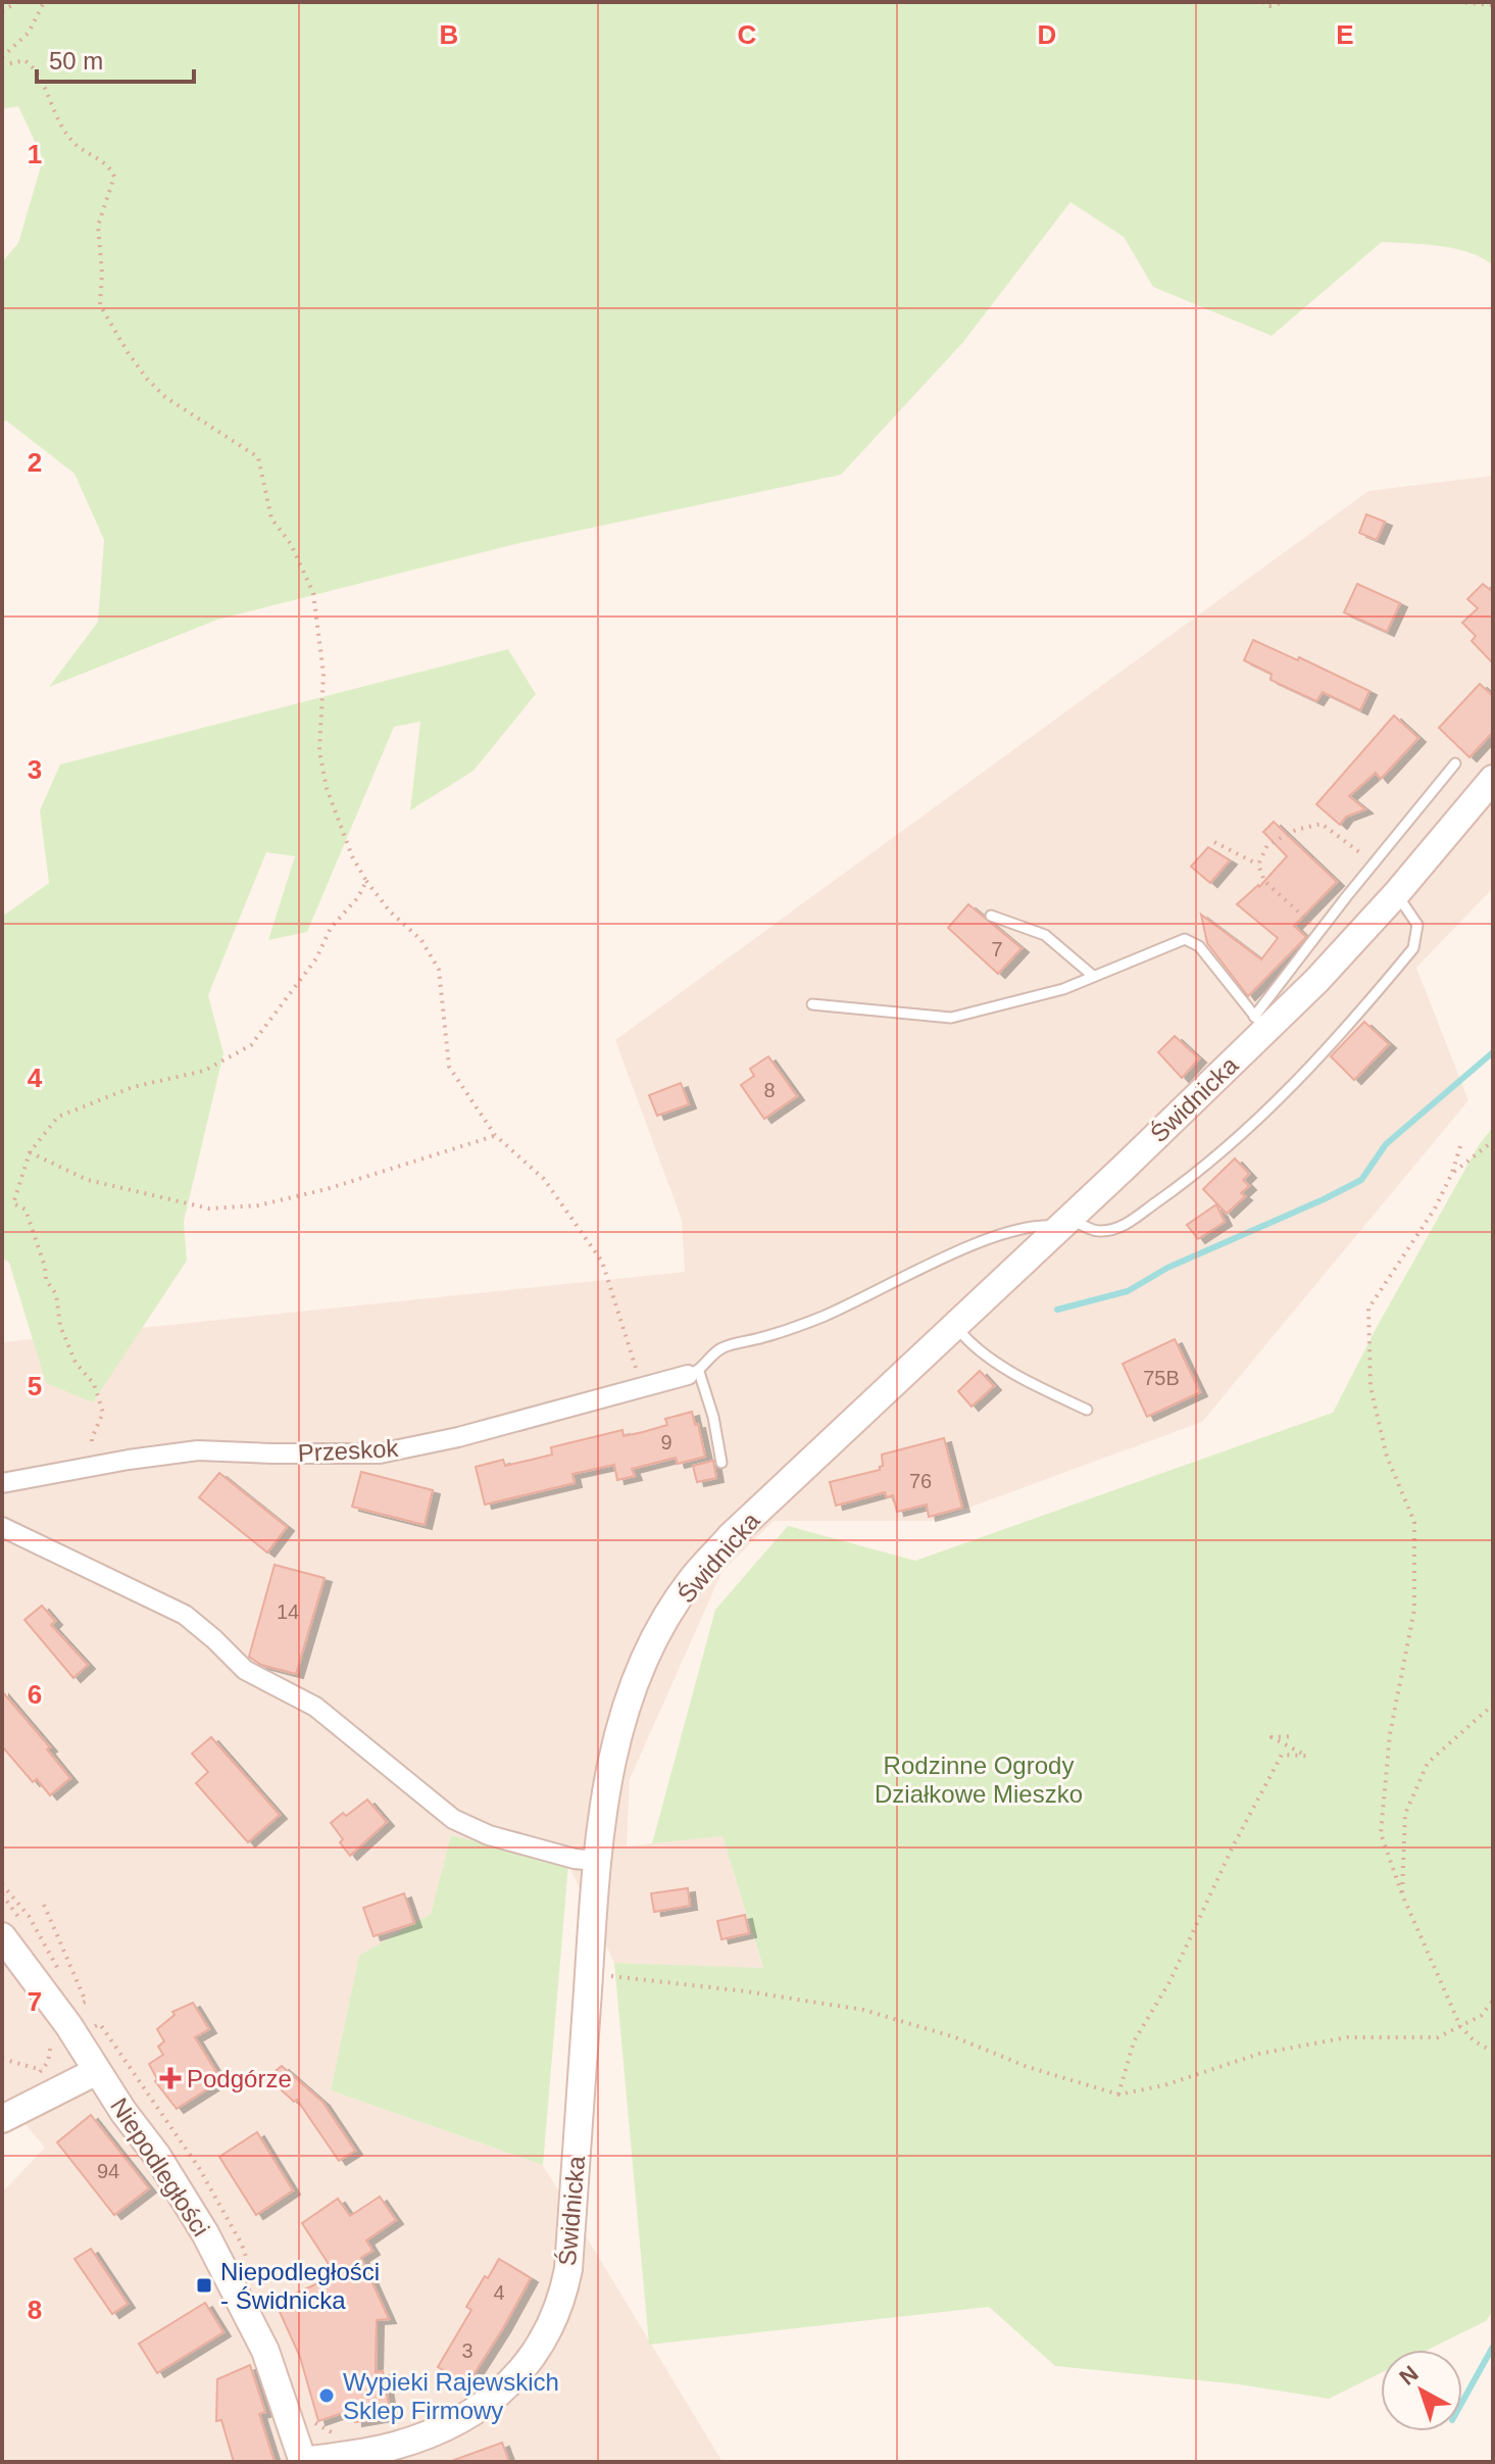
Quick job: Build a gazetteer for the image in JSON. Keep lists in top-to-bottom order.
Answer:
{
  "streets": {
    "main road": ["Świdnicka", "Niepodległości"],
    "street": ["Przeskok"]
  },
  "crossings": [
    ["Świdnicka", "Niepodległości"]
  ],
  "parks": ["Rodzinne Ogrody Działkowe Mieszko"],
  "places": {
    "health": ["Podgórze"],
    "transit": ["Niepodległości - Świdnicka"],
    "other": ["Wypieki Rajewskich Sklep Firmowy"]
  },
  "house_numbers": [
    "7",
    "8",
    "75B",
    "9",
    "76",
    "14",
    "94",
    "4",
    "3"
  ],
  "scale_bar": "50 m",
  "north": "top left",
  "grid": {
    "columns": [
      "B",
      "C",
      "D",
      "E"
    ],
    "rows": [
      "1",
      "2",
      "3",
      "4",
      "5",
      "6",
      "7",
      "8"
    ]
  }
}
